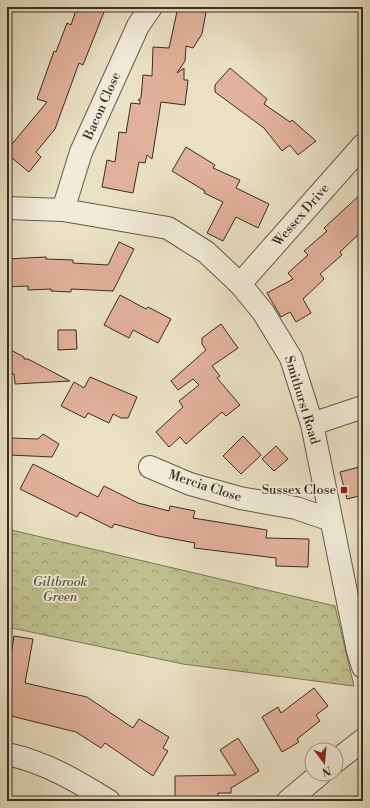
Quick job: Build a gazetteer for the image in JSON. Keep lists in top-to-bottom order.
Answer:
{
  "streets": {
    "street": [
      "Bacon Close",
      "Wessex Drive",
      "Smithurst Road",
      "Mercia Close"
    ]
  },
  "crossings": [
    ["Bacon Close", "Smithurst Road"],
    ["Wessex Drive", "Smithurst Road"],
    ["Smithurst Road", "Mercia Close"]
  ],
  "parks": ["Giltbrook Green"],
  "places": {
    "transit": ["Sussex Close"]
  },
  "north": "bottom"
}
